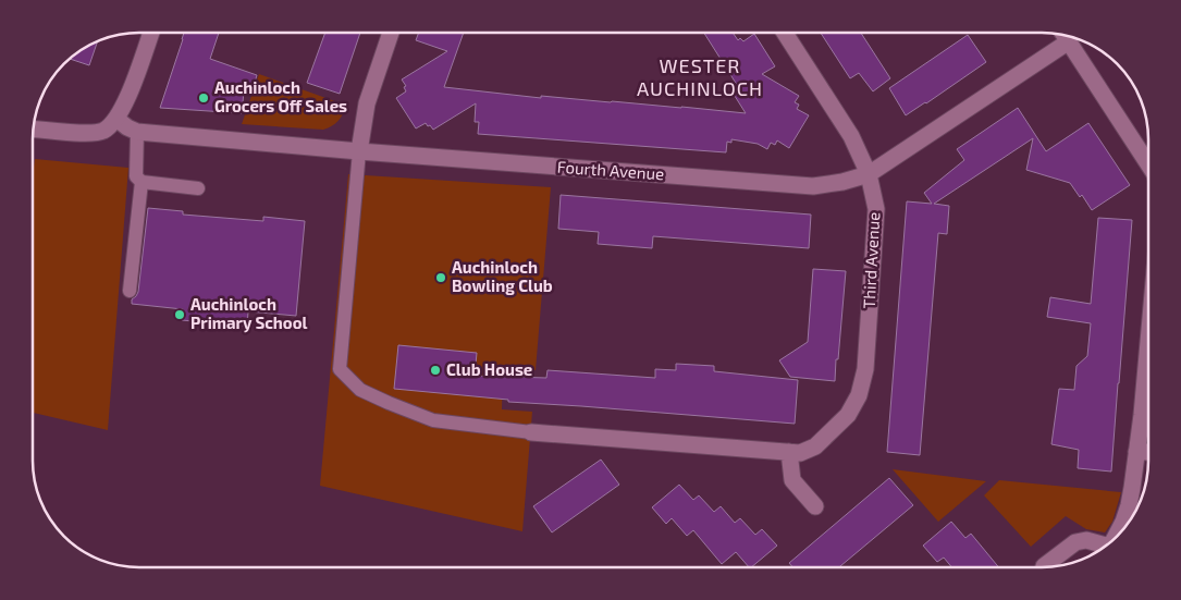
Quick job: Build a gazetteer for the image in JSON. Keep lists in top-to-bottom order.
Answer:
{
  "streets": {
    "street": ["Fourth Avenue", "Third Avenue"]
  },
  "crossings": [
    ["Fourth Avenue", "Third Avenue"]
  ],
  "districts": ["WESTER AUCHINLOCH"],
  "places": [
    "Auchinloch Grocers Off Sales",
    "Auchinloch Bowling Club",
    "Auchinloch Primary School",
    "Club House"
  ]
}
